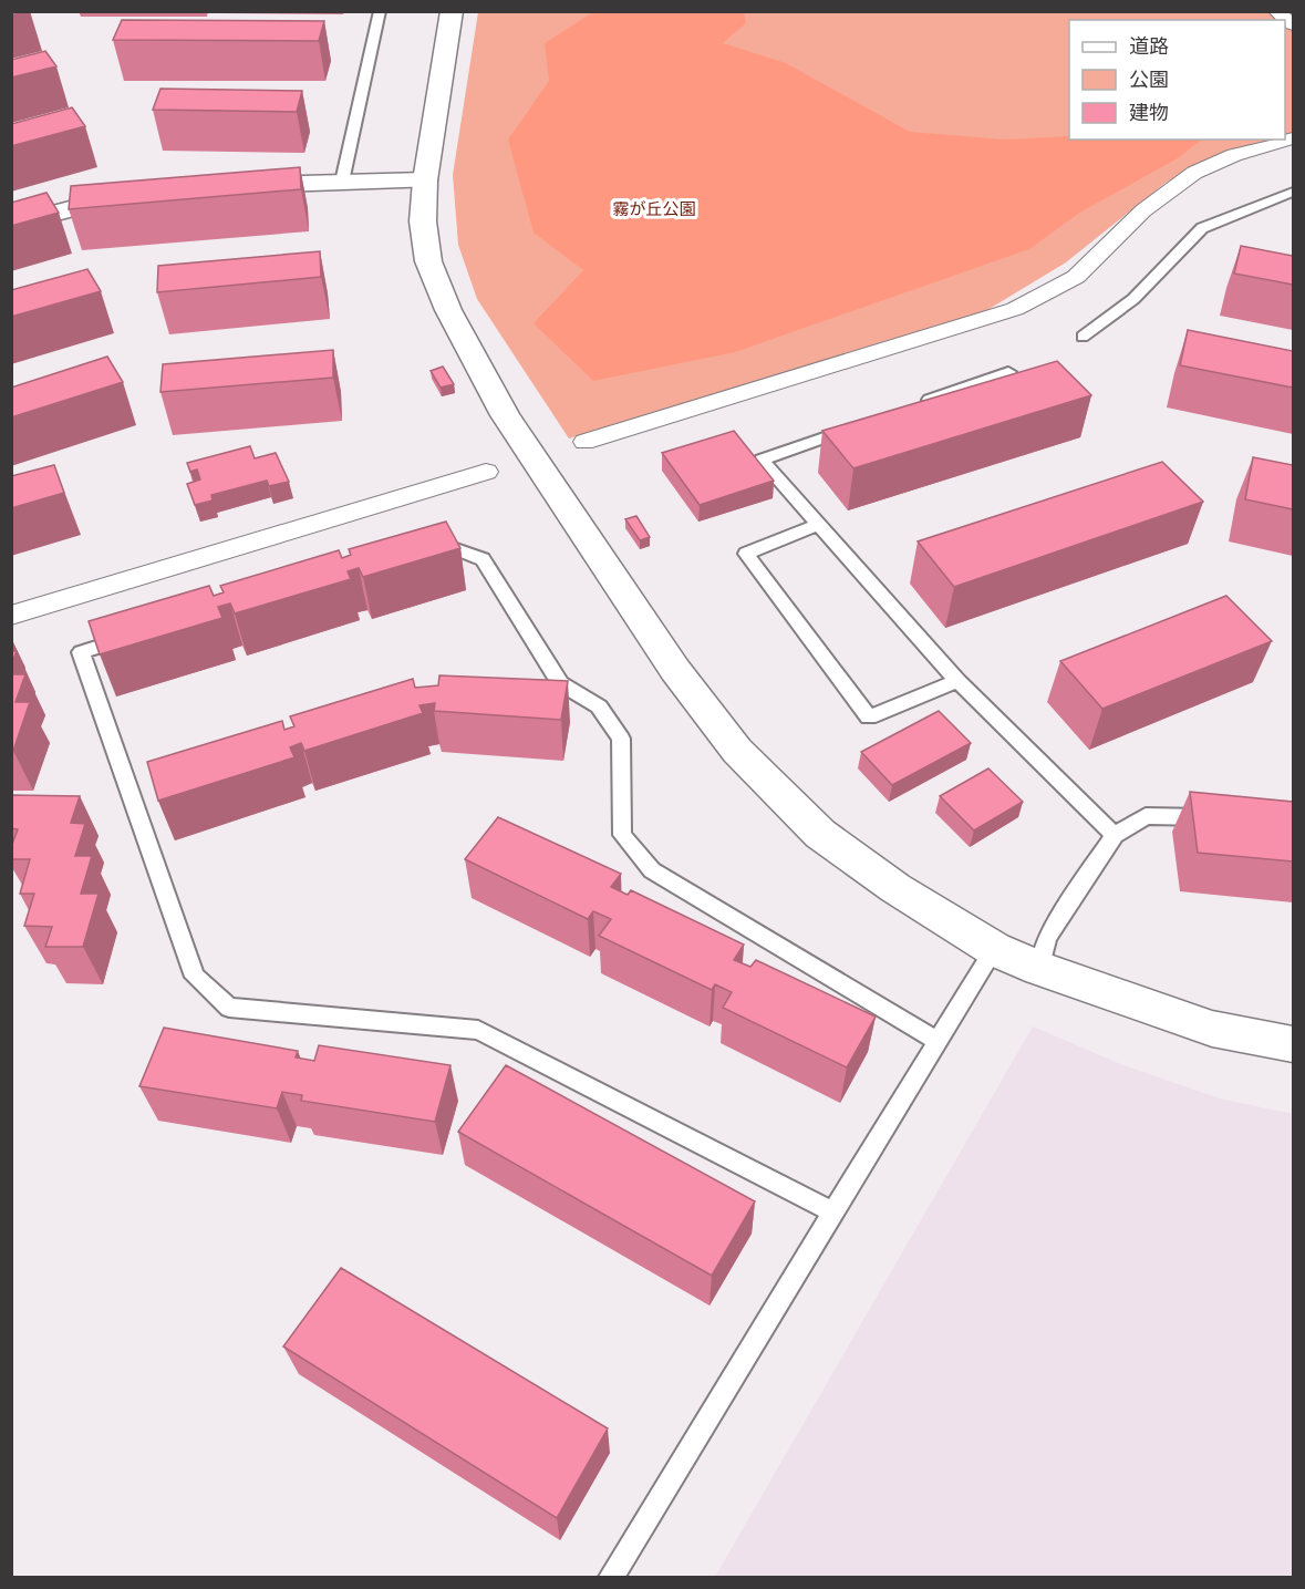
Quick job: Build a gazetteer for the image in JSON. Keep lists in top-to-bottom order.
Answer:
{
  "parks": ["霧が丘公園"],
  "legend": ["道路", "公園", "建物"]
}
